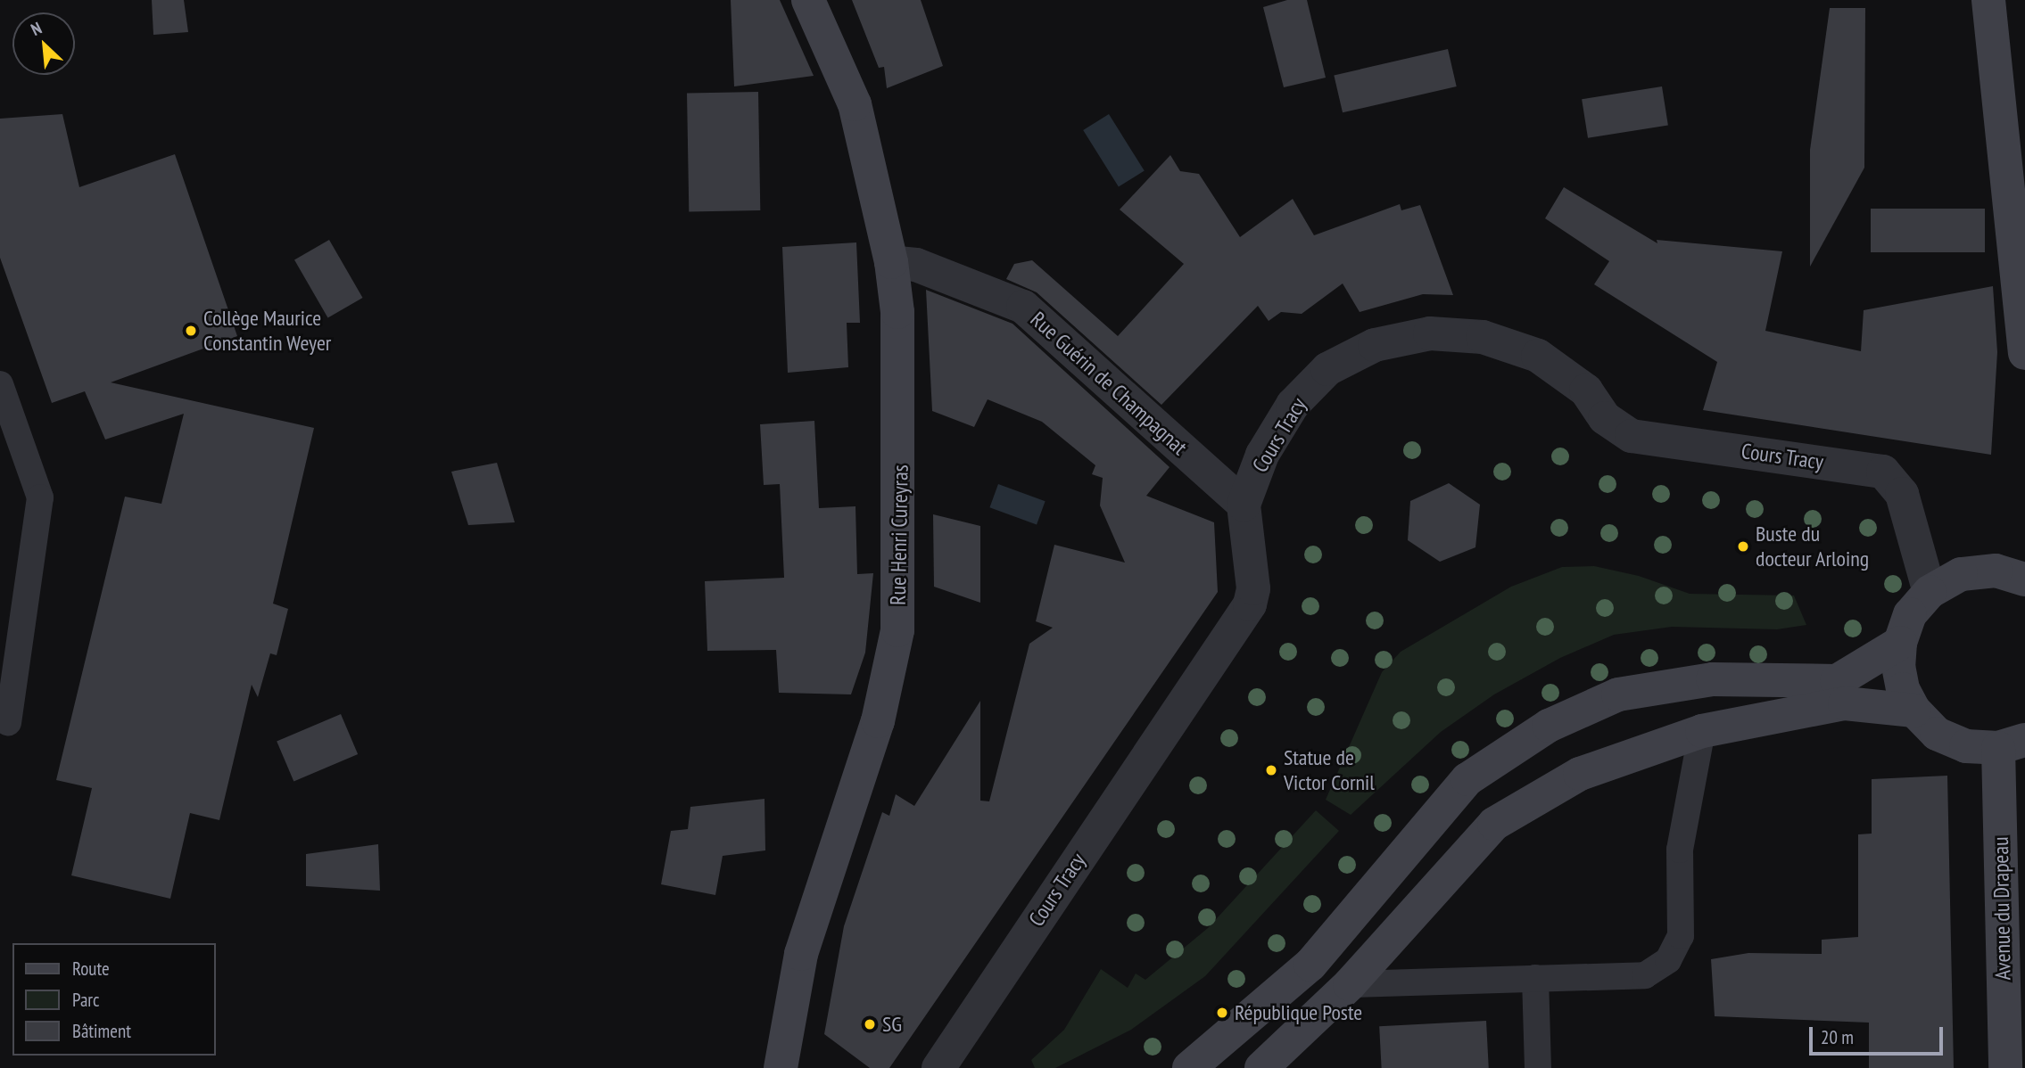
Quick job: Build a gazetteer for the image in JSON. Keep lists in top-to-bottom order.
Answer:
{
  "streets": {
    "main road": ["Rue Henri Cureyras", "Avenue du Drapeau"],
    "street": ["Rue Guérin de Champagnat", "Cours Tracy"]
  },
  "crossings": [
    ["Rue Guérin de Champagnat", "Cours Tracy"],
    ["Rue Guérin de Champagnat", "Rue Henri Cureyras"]
  ],
  "places": [
    "Collège Maurice Constantin Weyer",
    "Buste du docteur Arloing",
    "Statue de Victor Cornil",
    "République Poste",
    "SG"
  ],
  "legend": ["Route", "Parc", "Bâtiment"],
  "scale_bar": "20 m",
  "north": "top left"
}
